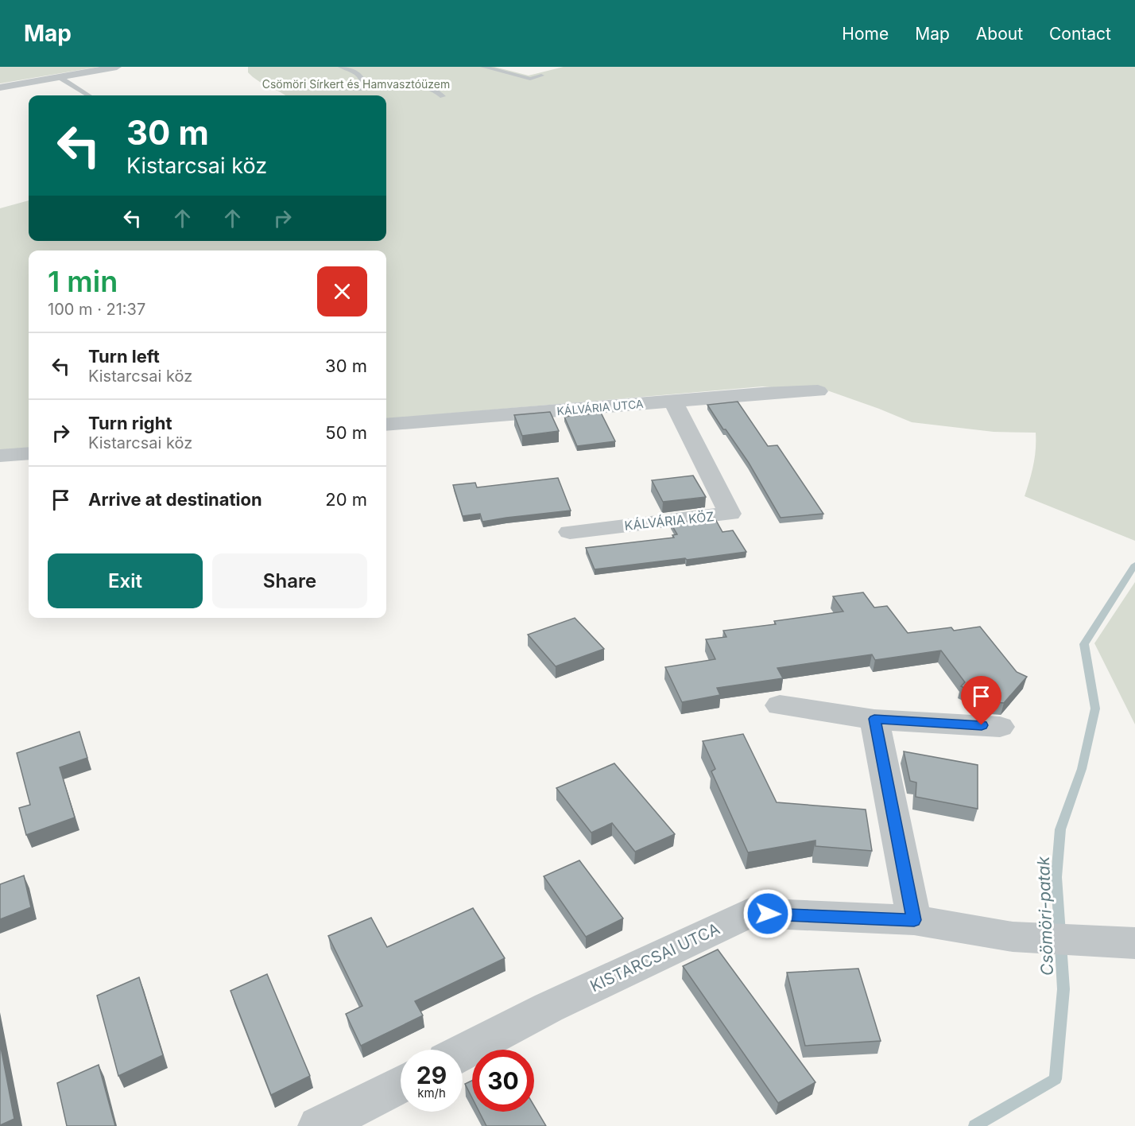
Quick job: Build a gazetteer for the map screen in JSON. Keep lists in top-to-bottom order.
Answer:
{
  "streets": {
    "street": ["KÁLVÁRIA UTCA", "KÁLVÁRIA KÖZ", "KISTARCSAI UTCA"]
  },
  "crossings": [
    ["KÁLVÁRIA UTCA", "KÁLVÁRIA KÖZ"]
  ],
  "water": ["Csömöri-patak"],
  "parks": ["Csömöri Sírkert és Hamvasztóüzem"],
  "page": {
    "header": "Map",
    "nav": [
      "Home",
      "Map",
      "About",
      "Contact"
    ],
    "turn": ["30 m", "Kistarcsai köz"],
    "heading": ["1 min", "100 m · 21:37"],
    "list": [
      {
        "name": "Turn left",
        "note": "Kistarcsai köz",
        "value": "30 m"
      },
      {
        "name": "Turn right",
        "note": "Kistarcsai köz",
        "value": "50 m"
      },
      {
        "name": "Arrive at destination",
        "value": "20 m"
      }
    ],
    "buttons": ["Exit", "Share"],
    "speed": "29 km/h",
    "limit": "30"
  }
}
